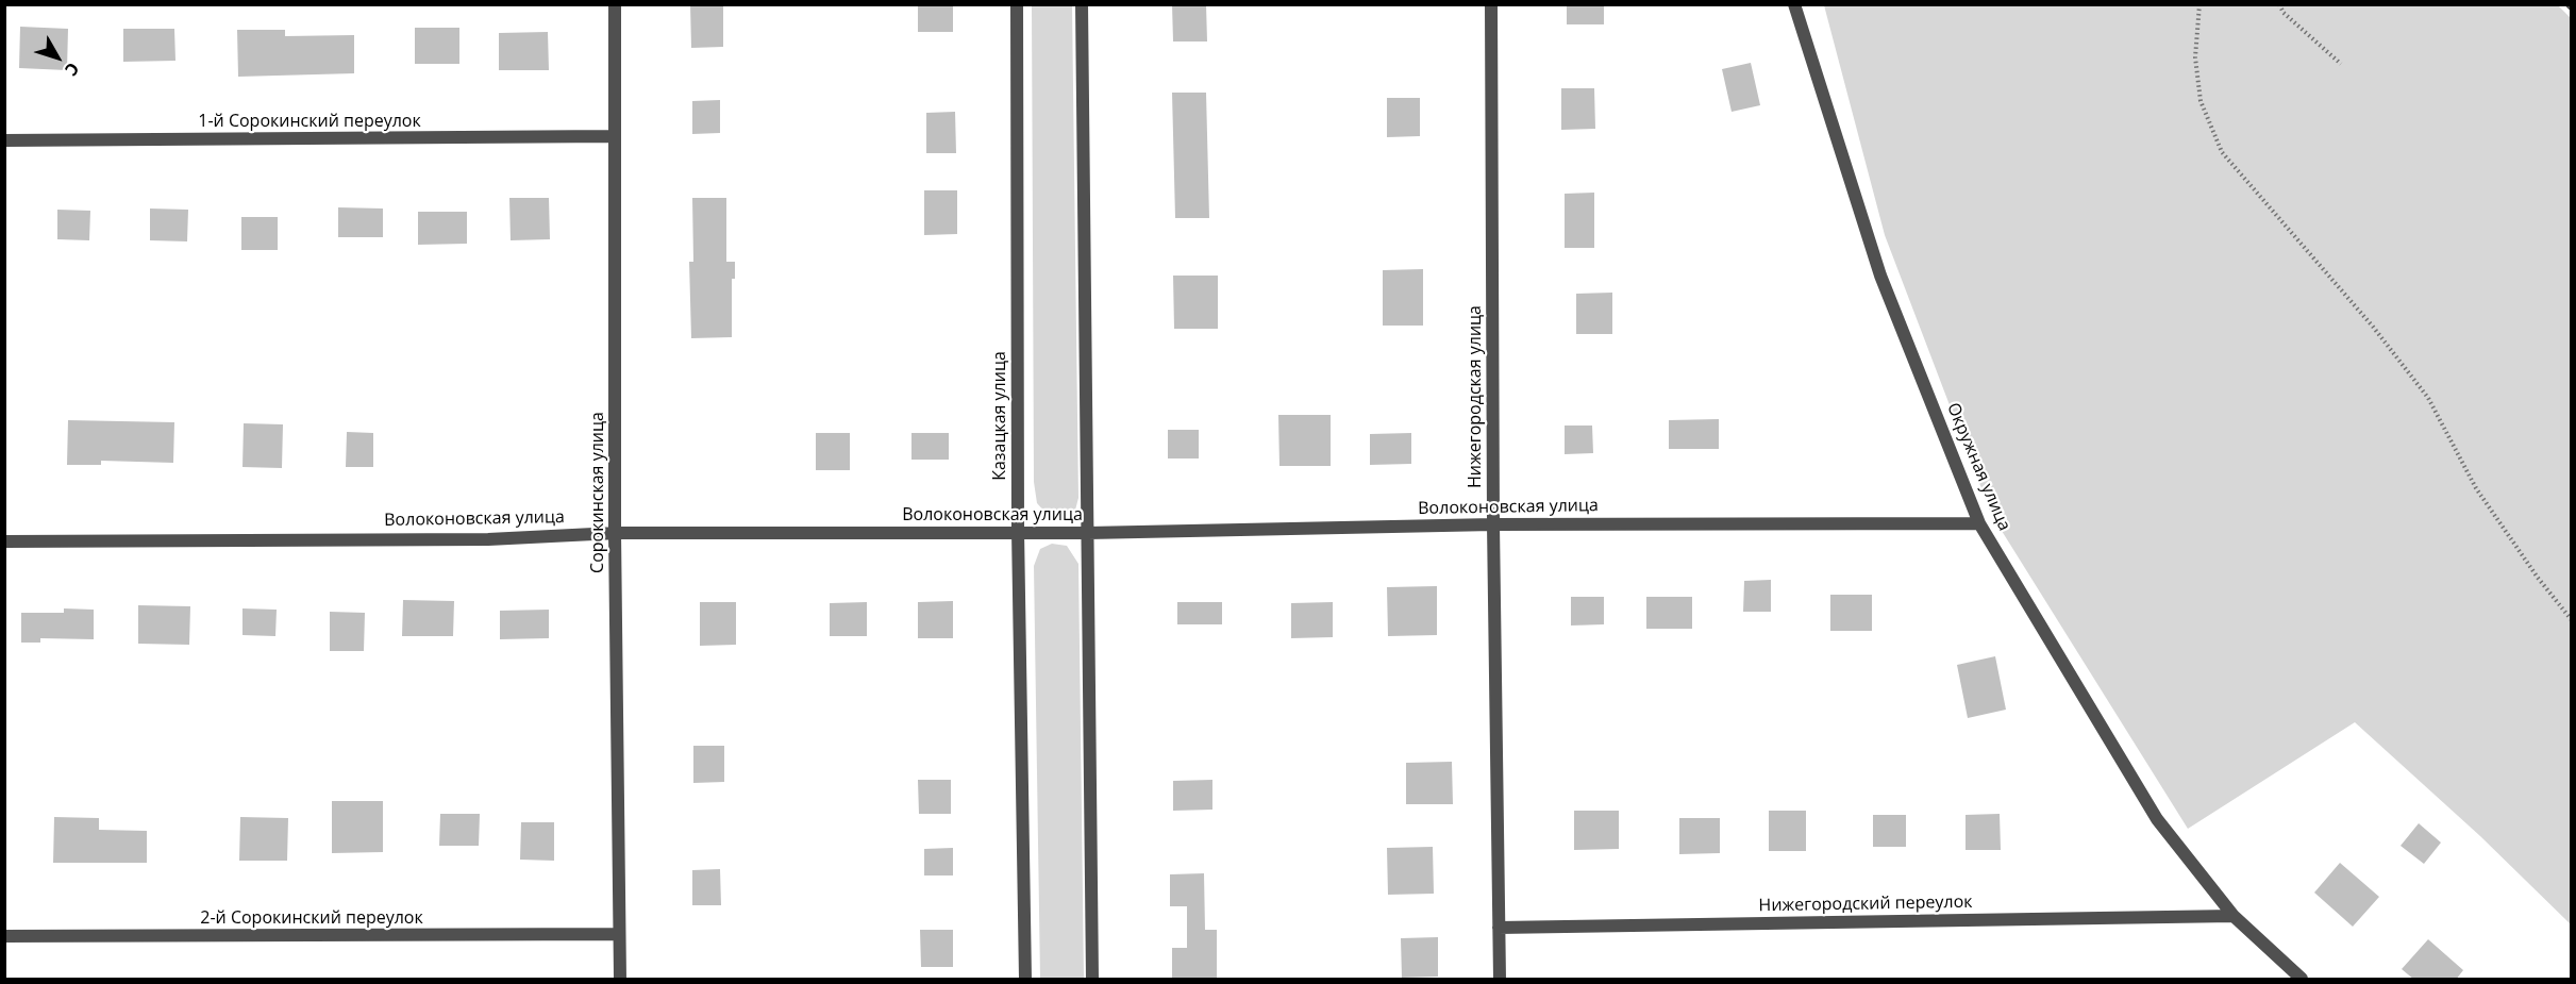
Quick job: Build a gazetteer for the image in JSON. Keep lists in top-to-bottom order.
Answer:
{
  "streets": {
    "street": [
      "1-й Сорокинский переулок",
      "Нижегородская улица",
      "Казацкая улица",
      "Окружная улица",
      "Сорокинская улица",
      "Волоконовская улица",
      "Нижегородский переулок",
      "2-й Сорокинский переулок"
    ]
  },
  "crossings": [
    ["1-й Сорокинский переулок", "Сорокинская улица"],
    ["Нижегородская улица", "Волоконовская улица"],
    ["Нижегородская улица", "Нижегородский переулок"],
    ["Казацкая улица", "Волоконовская улица"],
    ["Окружная улица", "Волоконовская улица"],
    ["Окружная улица", "Нижегородский переулок"],
    ["Сорокинская улица", "Волоконовская улица"],
    ["Сорокинская улица", "2-й Сорокинский переулок"]
  ],
  "north": "bottom right"
}
